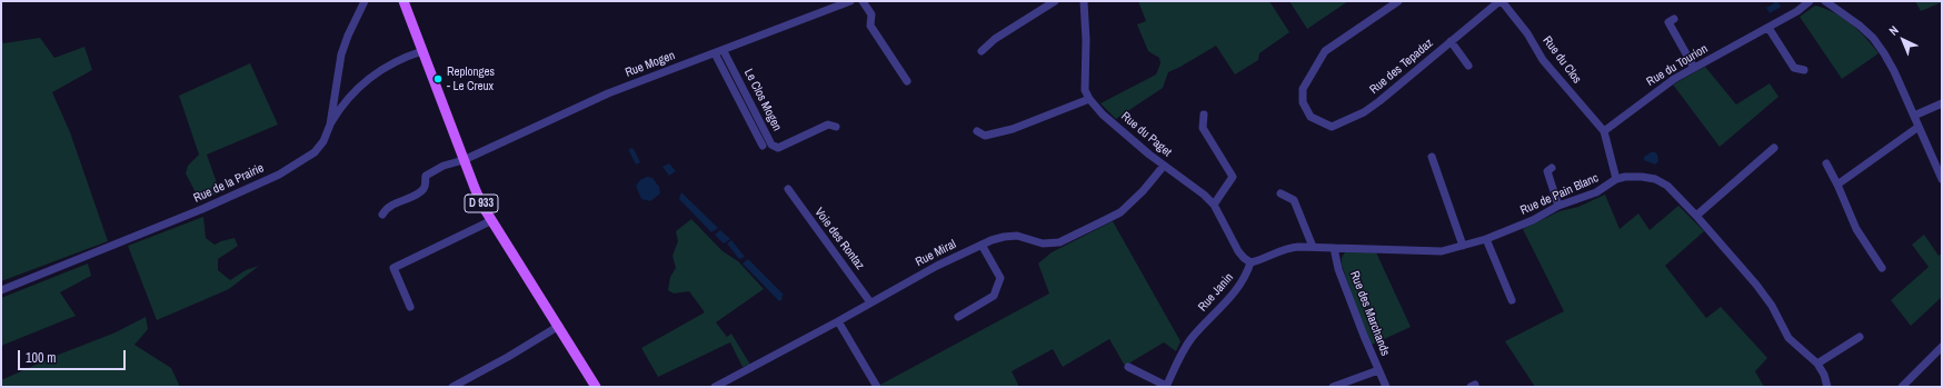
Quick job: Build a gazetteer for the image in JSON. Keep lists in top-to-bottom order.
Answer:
{
  "streets": {
    "main road": ["D 933"],
    "street": [
      "Rue du Clos",
      "Rue Mogen",
      "Rue du Tourion",
      "Rue des Tepadaz",
      "Le Clos Mogen",
      "Rue du Paget",
      "Rue de la Prairie",
      "Rue de Pain Blanc",
      "Voie des Rontaz",
      "Rue Miral",
      "Rue Janin",
      "Rue des Marchands"
    ]
  },
  "crossings": [
    ["Rue du Clos", "Rue du Tourion"],
    ["Rue du Clos", "Rue des Tepadaz"],
    ["Rue Mogen", "Le Clos Mogen"],
    ["Rue Mogen", "D 933"],
    ["Rue du Paget", "Rue Miral"],
    ["Rue du Paget", "Rue Janin"],
    ["Rue de Pain Blanc", "Rue des Marchands"],
    ["Voie des Rontaz", "Rue Miral"]
  ],
  "places": ["Replonges - Le Creux"],
  "scale_bar": "100 m",
  "north": "top left"
}
